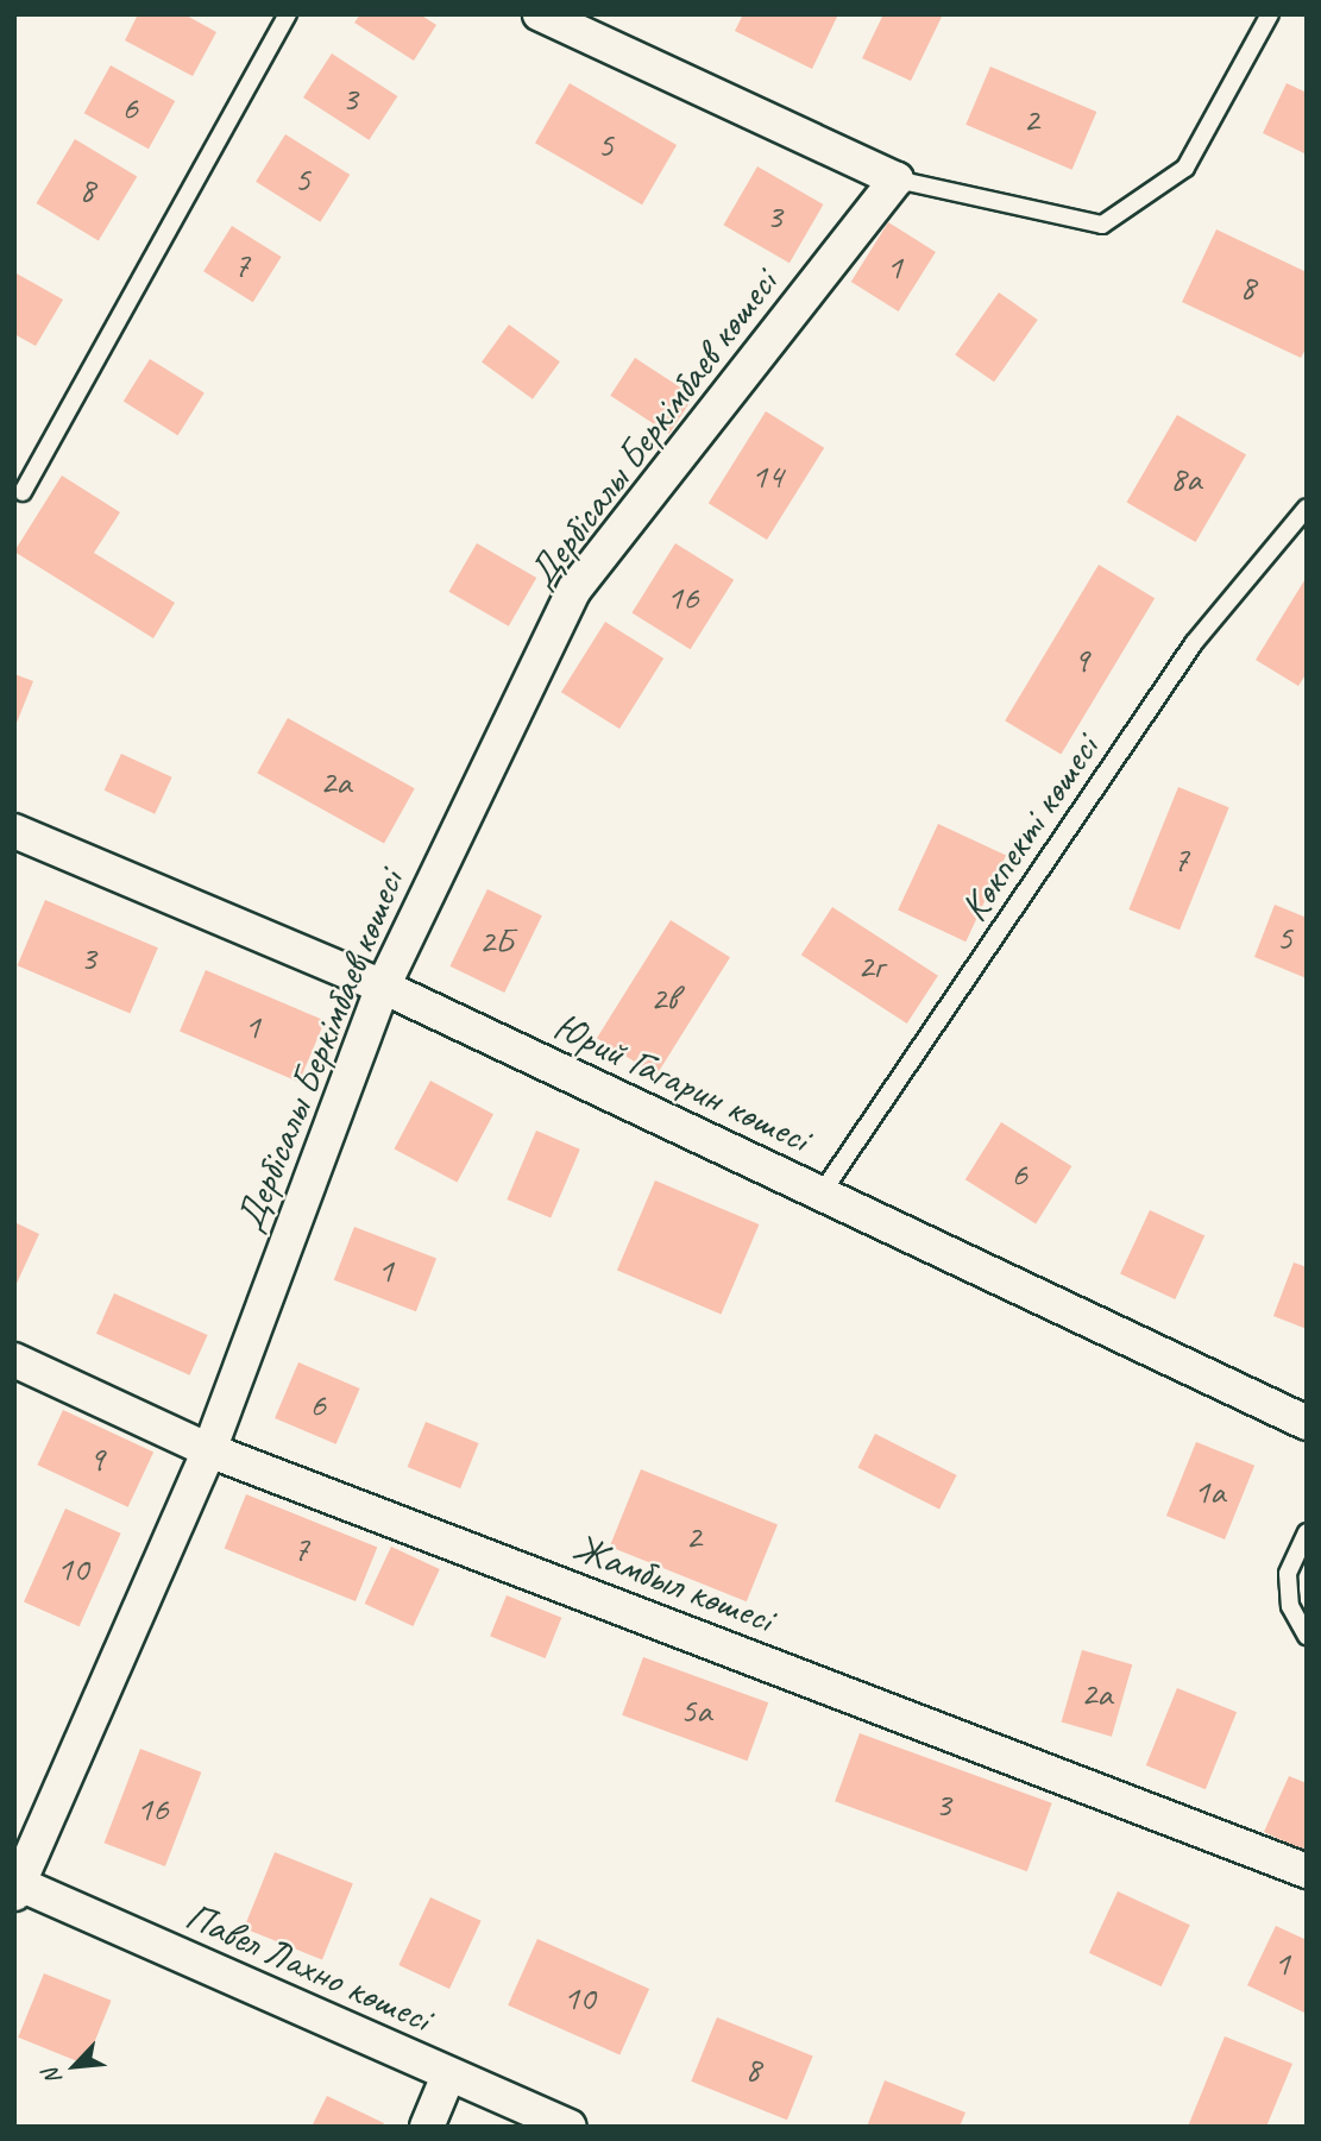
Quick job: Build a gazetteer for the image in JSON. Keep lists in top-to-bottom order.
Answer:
{
  "streets": {
    "street": [
      "Дербісалы Беркімбаев көшесі",
      "Юрий Гагарин көшесі",
      "Жамбыл көшесі",
      "Павел Лахно көшесі"
    ],
    "lane": ["Көкпекті көшесі"]
  },
  "crossings": [
    ["Дербісалы Беркімбаев көшесі", "Юрий Гагарин көшесі"],
    ["Дербісалы Беркімбаев көшесі", "Жамбыл көшесі"],
    ["Дербісалы Беркімбаев көшесі", "Павел Лахно көшесі"],
    ["Көкпекті көшесі", "Юрий Гагарин көшесі"]
  ],
  "house_numbers": [
    "3",
    "6",
    "2",
    "5",
    "5",
    "8",
    "3",
    "7",
    "1",
    "8",
    "14",
    "8а",
    "16",
    "9",
    "2а",
    "7",
    "5",
    "2Б",
    "3",
    "2г",
    "2в",
    "1",
    "6",
    "1",
    "6",
    "9",
    "1а",
    "2",
    "7",
    "10",
    "2а",
    "5а",
    "3",
    "16",
    "1",
    "10",
    "8"
  ],
  "north": "bottom left"
}
